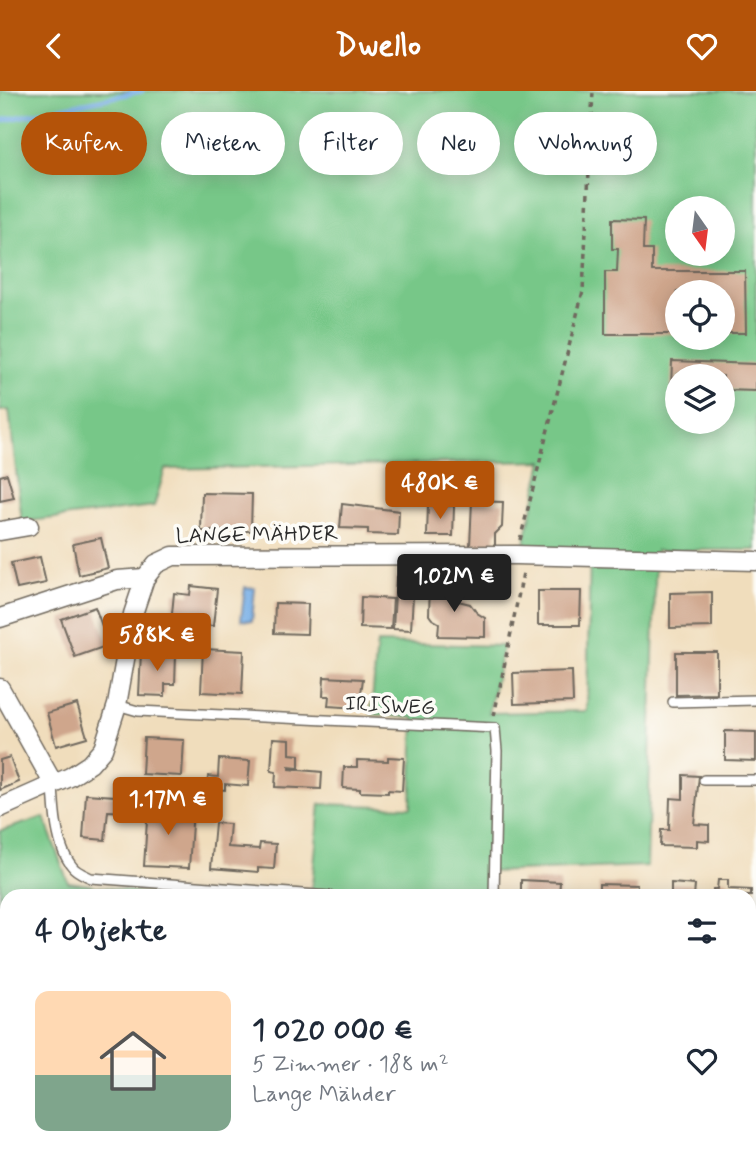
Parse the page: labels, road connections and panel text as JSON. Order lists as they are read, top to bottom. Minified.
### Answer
{"streets":{"street":["LANGE MÄHDER"],"lane":["IRISWEG"]},"north":"bottom","page":{"header":"Dwello","chip":["Kaufen","Mieten","Filter","Neu","Wohnung"],"price":["480K €","1.02M €","588K €","1.17M €"],"heading":"4 Objekte","list":[{"name":"1 020 000 €","note":"5 Zimmer · 188 m² · Lange Mähder"}]}}
